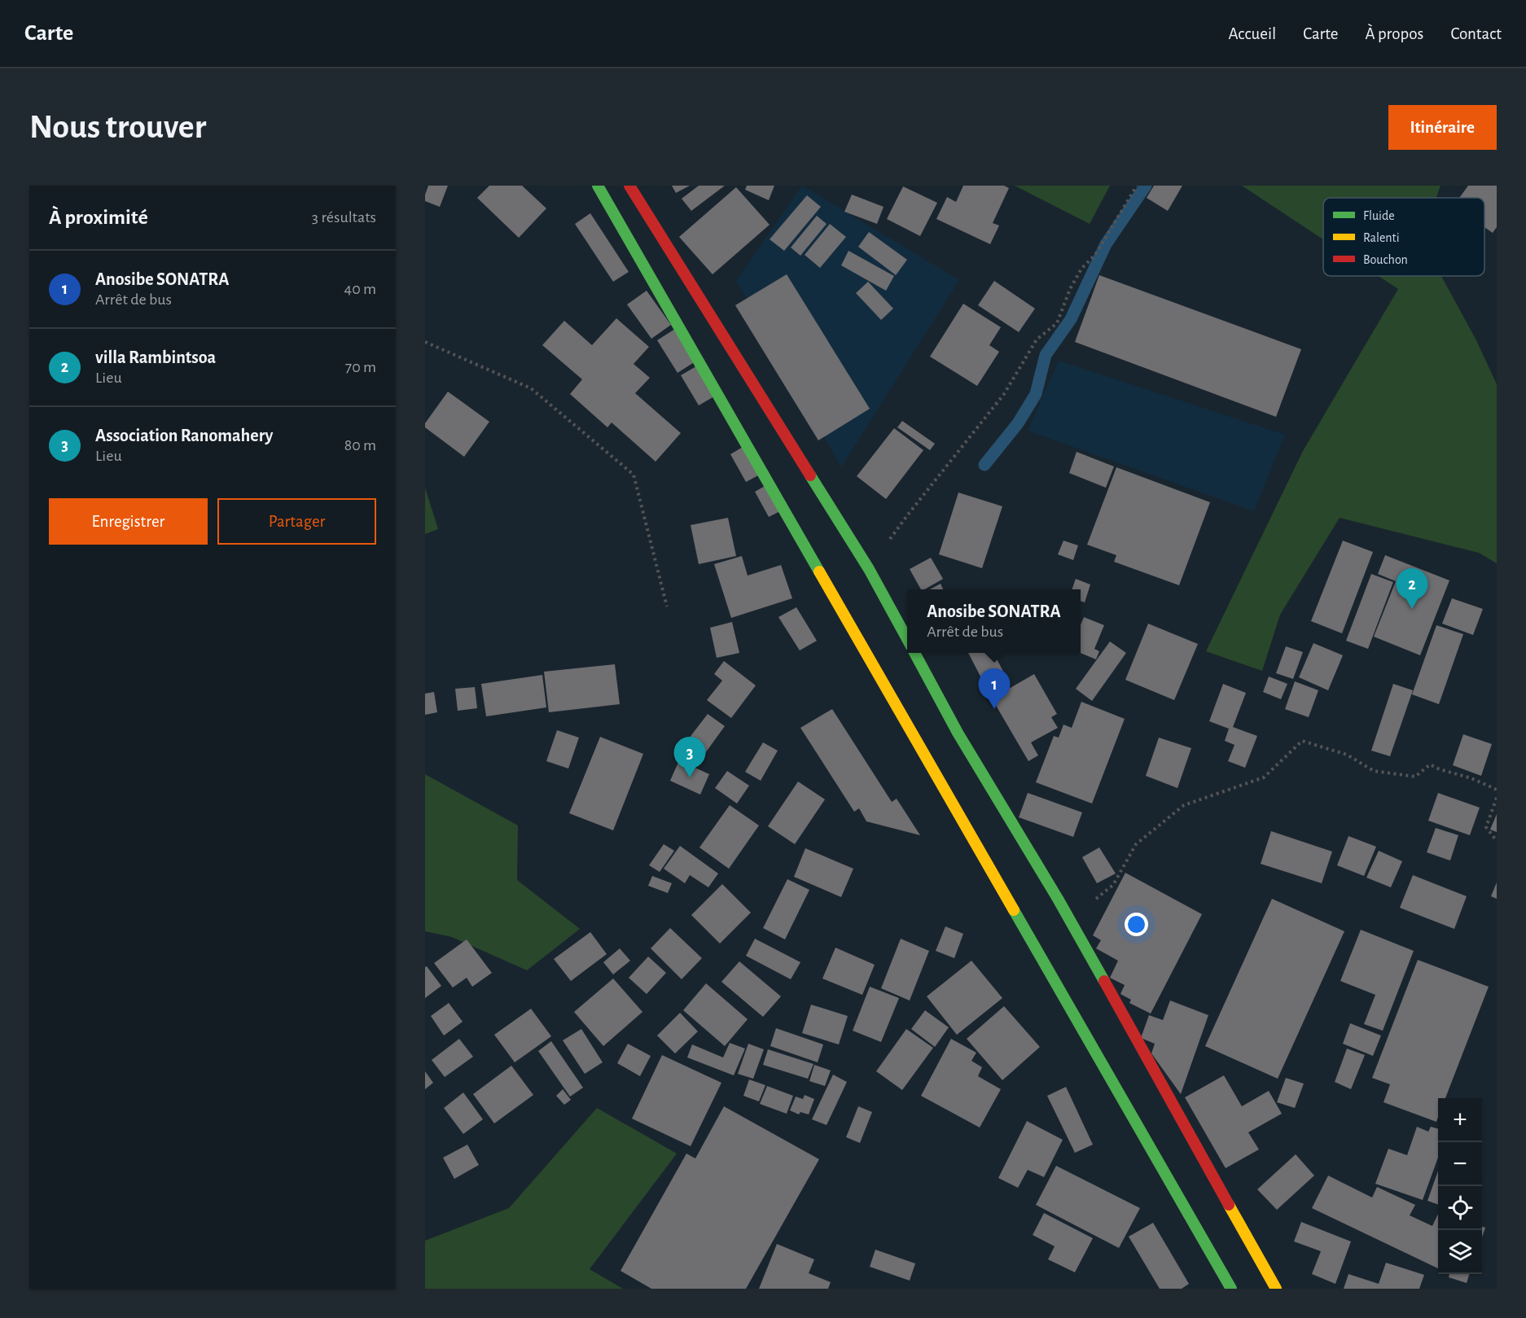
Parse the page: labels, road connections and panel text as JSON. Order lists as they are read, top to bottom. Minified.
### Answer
{"legend":["Fluide","Ralenti","Bouchon"],"page":{"header":"Carte","nav":["Accueil","Carte","À propos","Contact"],"buttons":["Itinéraire",["Enregistrer","Partager"]],"title":"Nous trouver","heading":["À proximité","3 résultats"],"list":[{"mark":"1","name":"Anosibe SONATRA","note":"Arrêt de bus","value":"40 m"},{"mark":"2","name":"villa Rambintsoa","note":"Lieu","value":"70 m"},{"mark":"3","name":"Association Ranomahery","note":"Lieu","value":"80 m"}],"pins":["2","1","3"],"popup":["Anosibe SONATRA","Arrêt de bus"],"map_buttons":["+","−"]}}
